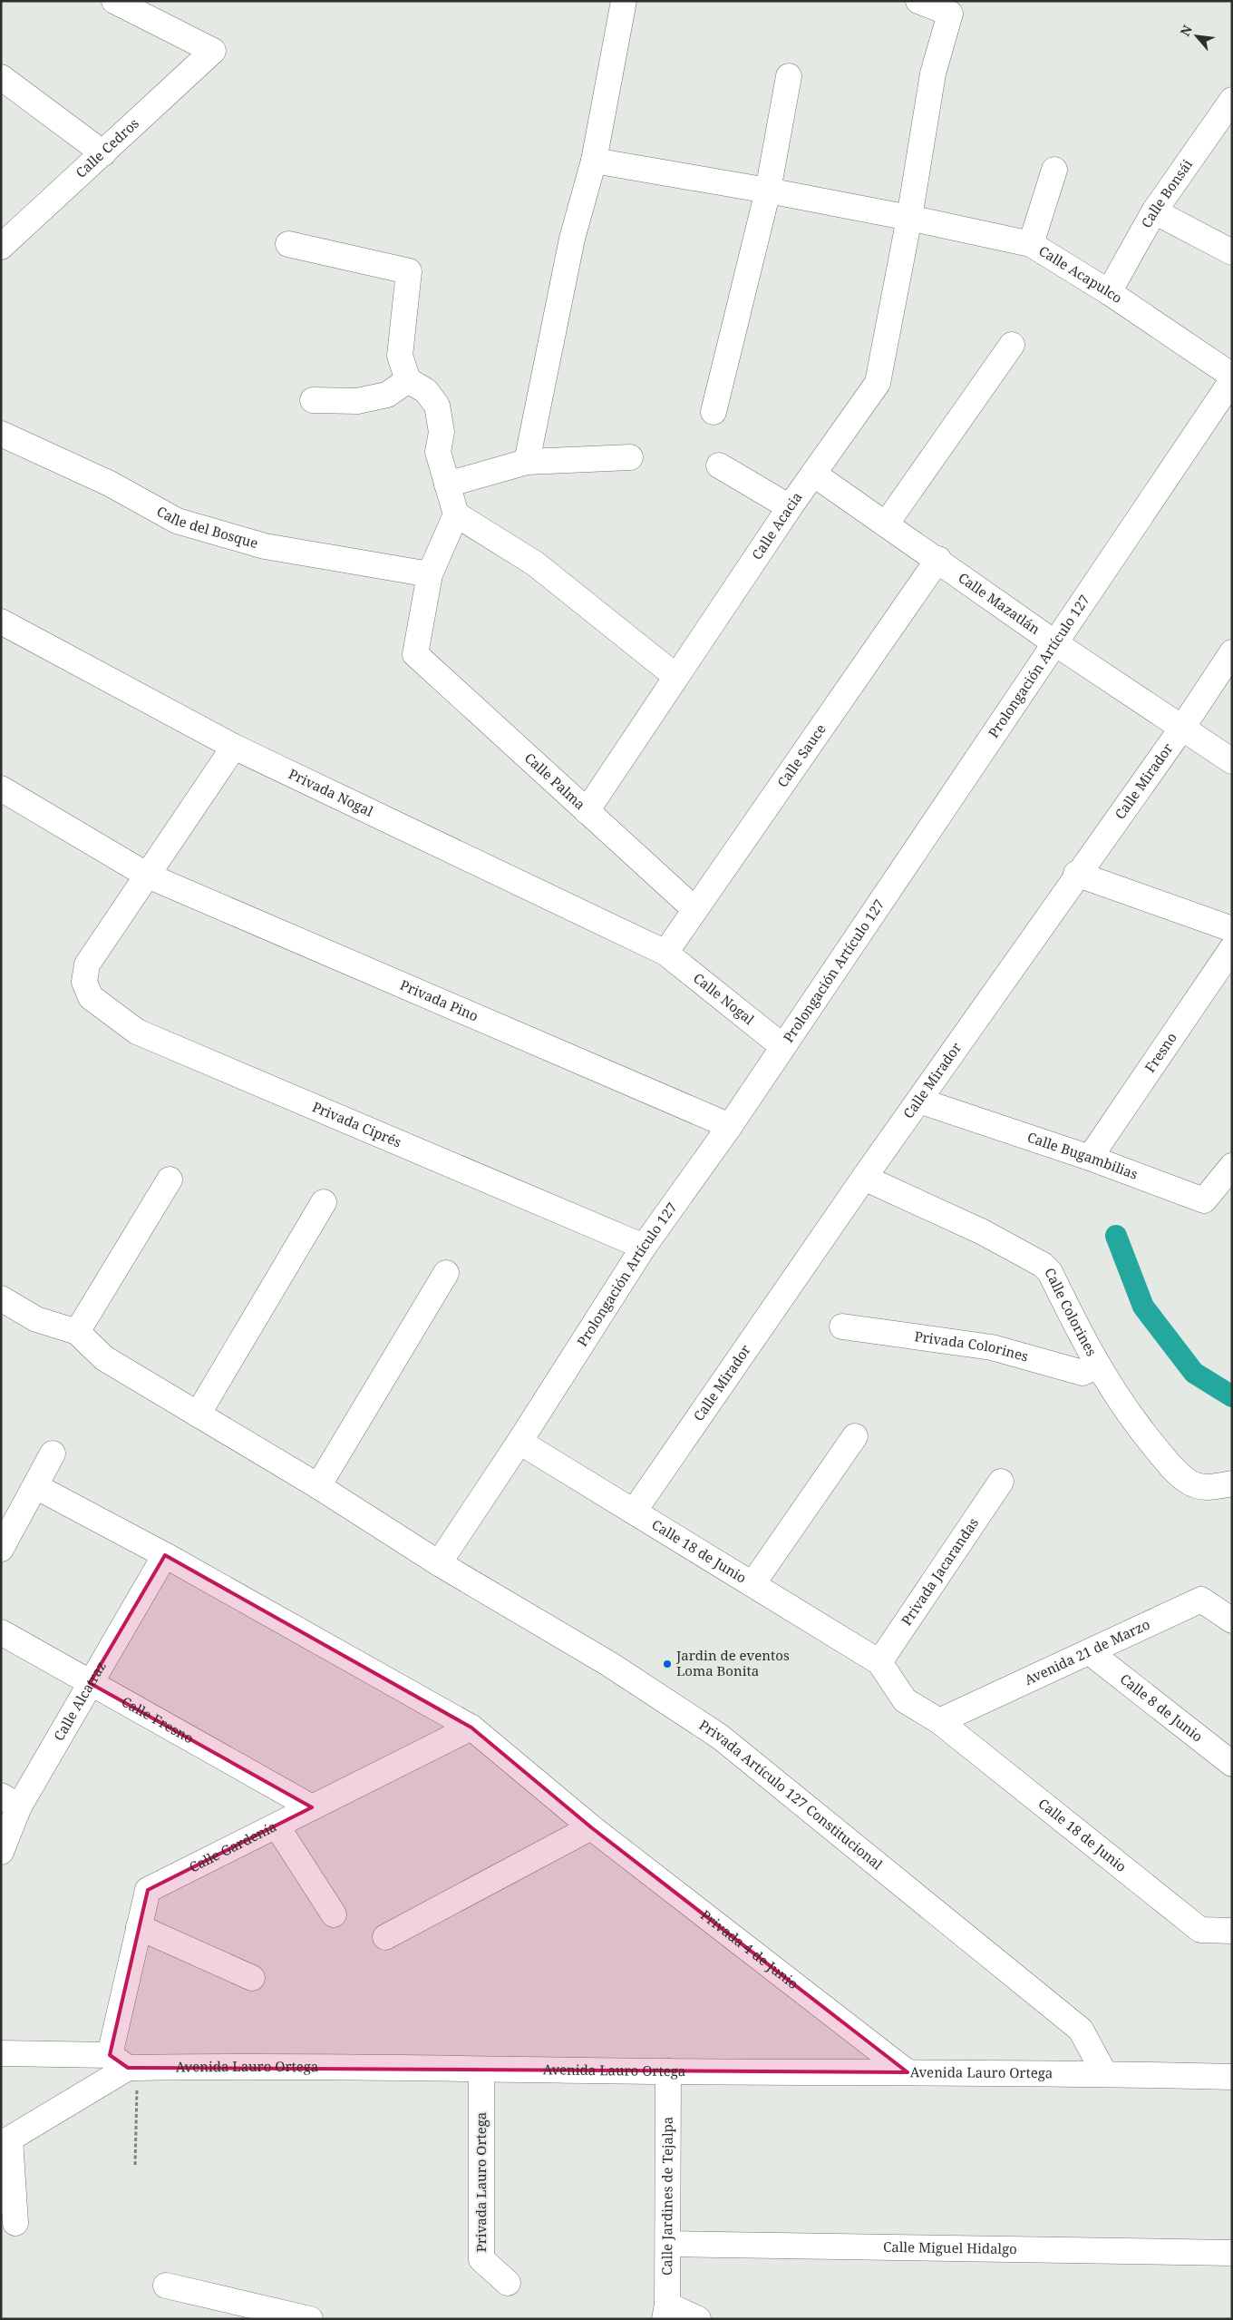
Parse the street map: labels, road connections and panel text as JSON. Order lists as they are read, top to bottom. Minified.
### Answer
{"streets":{"street":["Calle Cedros","Calle Bonsái","Calle Acapulco","Calle del Bosque","Calle Acacia","Calle Mazatlán","Prolongación Artículo 127","Calle Sauce","Calle Mirador","Calle Palma","Privada Nogal","Calle Nogal","Privada Pino","Fresno","Privada Ciprés","Calle Bugambilias","Calle Colorines","Privada Colorines","Calle 18 de Junio","Privada Jacarandas","Avenida 21 de Marzo","Calle Alcatraz","Calle 8 de Junio","Calle Fresno","Privada Artículo 127 Constitucional","Calle Gardenía","Privada 4 de Junio","Avenida Lauro Ortega","Privada Lauro Ortega","Calle Jardines de Tejalpa","Calle Miguel Hidalgo"]},"crossings":[["Calle Bonsái","Calle Acapulco"],["Calle Acapulco","Calle Acacia"],["Calle del Bosque","Calle Palma"],["Calle Acacia","Calle Mazatlán"],["Calle Acacia","Calle Palma"],["Calle Mazatlán","Prolongación Artículo 127"],["Calle Mazatlán","Calle Sauce"],["Calle Mazatlán","Calle Mirador"],["Prolongación Artículo 127","Calle Nogal"],["Prolongación Artículo 127","Privada Pino"],["Prolongación Artículo 127","Privada Ciprés"],["Prolongación Artículo 127","Calle 18 de Junio"],["Prolongación Artículo 127","Privada Artículo 127 Constitucional"],["Calle Sauce","Calle Palma"],["Calle Sauce","Privada Nogal"],["Calle Sauce","Calle Nogal"],["Calle Mirador","Calle Bugambilias"],["Calle Mirador","Calle Colorines"],["Calle Mirador","Calle 18 de Junio"],["Privada Nogal","Calle Nogal"],["Privada Pino","Privada Ciprés"],["Fresno","Calle Bugambilias"],["Calle Colorines","Privada Colorines"],["Calle 18 de Junio","Privada Jacarandas"],["Calle 18 de Junio","Avenida 21 de Marzo"],["Avenida 21 de Marzo","Calle 8 de Junio"],["Calle Alcatraz","Calle Fresno"],["Calle Alcatraz","Privada 4 de Junio"],["Calle Fresno","Calle Gardenía"],["Privada Artículo 127 Constitucional","Avenida Lauro Ortega"],["Calle Gardenía","Privada 4 de Junio"],["Calle Gardenía","Avenida Lauro Ortega"],["Privada 4 de Junio","Avenida Lauro Ortega"],["Avenida Lauro Ortega","Privada Lauro Ortega"],["Avenida Lauro Ortega","Calle Jardines de Tejalpa"],["Calle Jardines de Tejalpa","Calle Miguel Hidalgo"]],"places":["Jardin de eventos Loma Bonita"],"north":"top left"}
